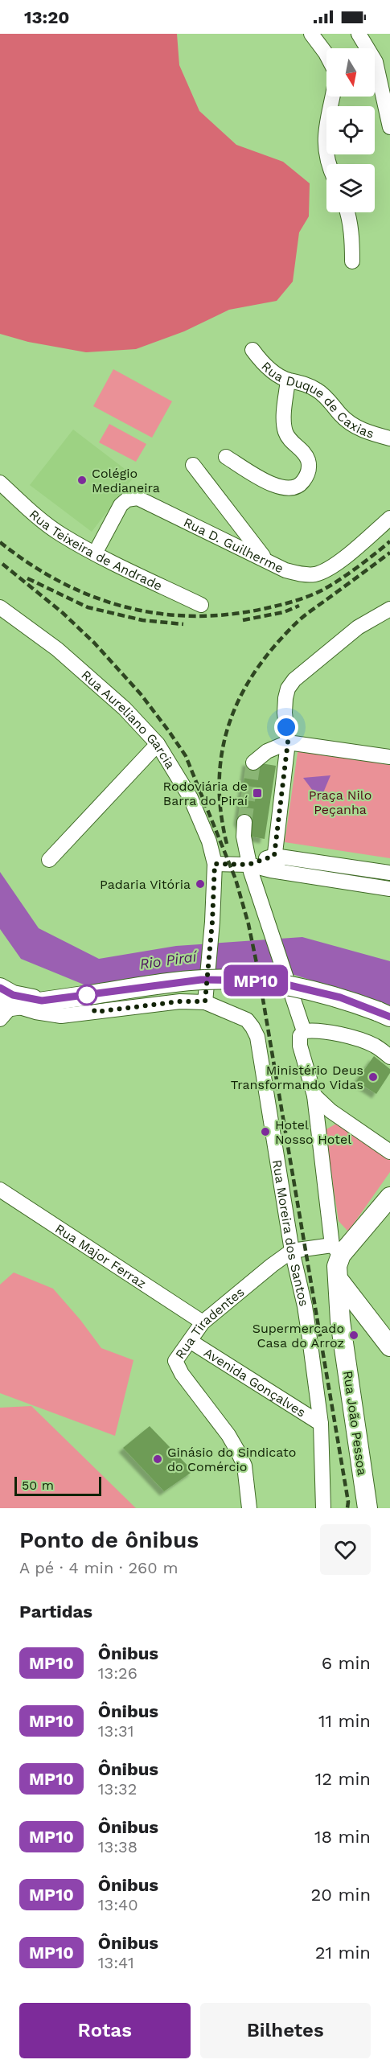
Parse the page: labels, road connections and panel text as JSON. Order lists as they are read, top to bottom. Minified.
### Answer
{"streets":{"main road":["Rua João Pessoa"],"street":["Rua Duque de Caxias","Rua D. Guilherme","Rua Teixeira de Andrade","Rua Aureliano Garcia","Rua Moreira dos Santos","Rua Major Ferraz","Rua Tiradentes","Avenida Gonçalves"]},"crossings":[["Rua D. Guilherme","Rua Teixeira de Andrade"],["Rua Aureliano Garcia","Rua Moreira dos Santos"],["Rua Moreira dos Santos","Rua Tiradentes"],["Rua Moreira dos Santos","Avenida Gonçalves"],["Rua Major Ferraz","Rua Tiradentes"],["Rua Tiradentes","Avenida Gonçalves"]],"water":["Rio Piraí"],"parks":["Praça Nilo Peçanha"],"places":{"other":["Colégio Medianeira","Padaria Vitória","Ministério Deus Transformando Vidas","Hotel Nosso Hotel","Supermercado Casa do Arroz","Ginásio do Sindicato do Comércio"],"transit":["Rodoviária de Barra do Piraí"]},"lines":["bus line MP10"],"scale_bar":"50 m","north":"bottom","page":{"status":"13:20","on_map":"MP10","scale":"50 m","heading":[["Ponto de ônibus","A pé · 4 min · 260 m"],"Partidas"],"list":[{"mark":"MP10","name":"Ônibus","note":"13:26","value":"6 min"},{"mark":"MP10","name":"Ônibus","note":"13:31","value":"11 min"},{"mark":"MP10","name":"Ônibus","note":"13:32","value":"12 min"},{"mark":"MP10","name":"Ônibus","note":"13:38","value":"18 min"},{"mark":"MP10","name":"Ônibus","note":"13:40","value":"20 min"},{"mark":"MP10","name":"Ônibus","note":"13:41","value":"21 min"}],"buttons":["Rotas","Bilhetes"]}}
